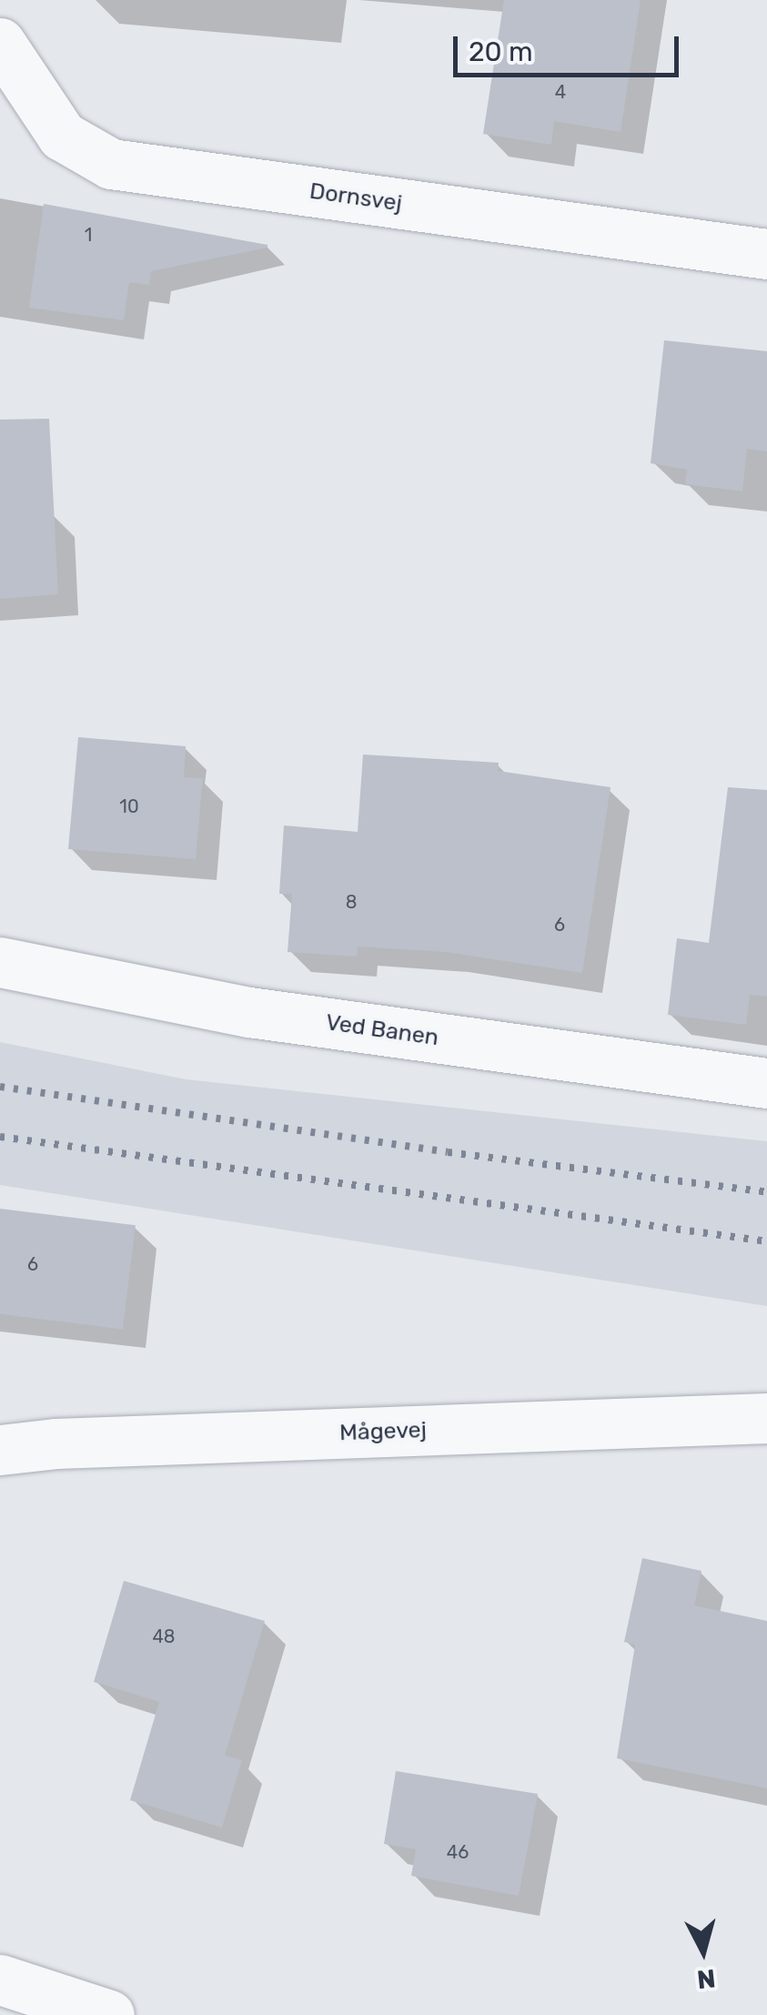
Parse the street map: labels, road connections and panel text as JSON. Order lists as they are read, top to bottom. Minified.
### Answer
{"streets":{"street":["Dornsvej","Ved Banen","Mågevej"]},"house_numbers":["4","1","10","8","6","6","48","46"],"scale_bar":"20 m","north":"bottom"}
